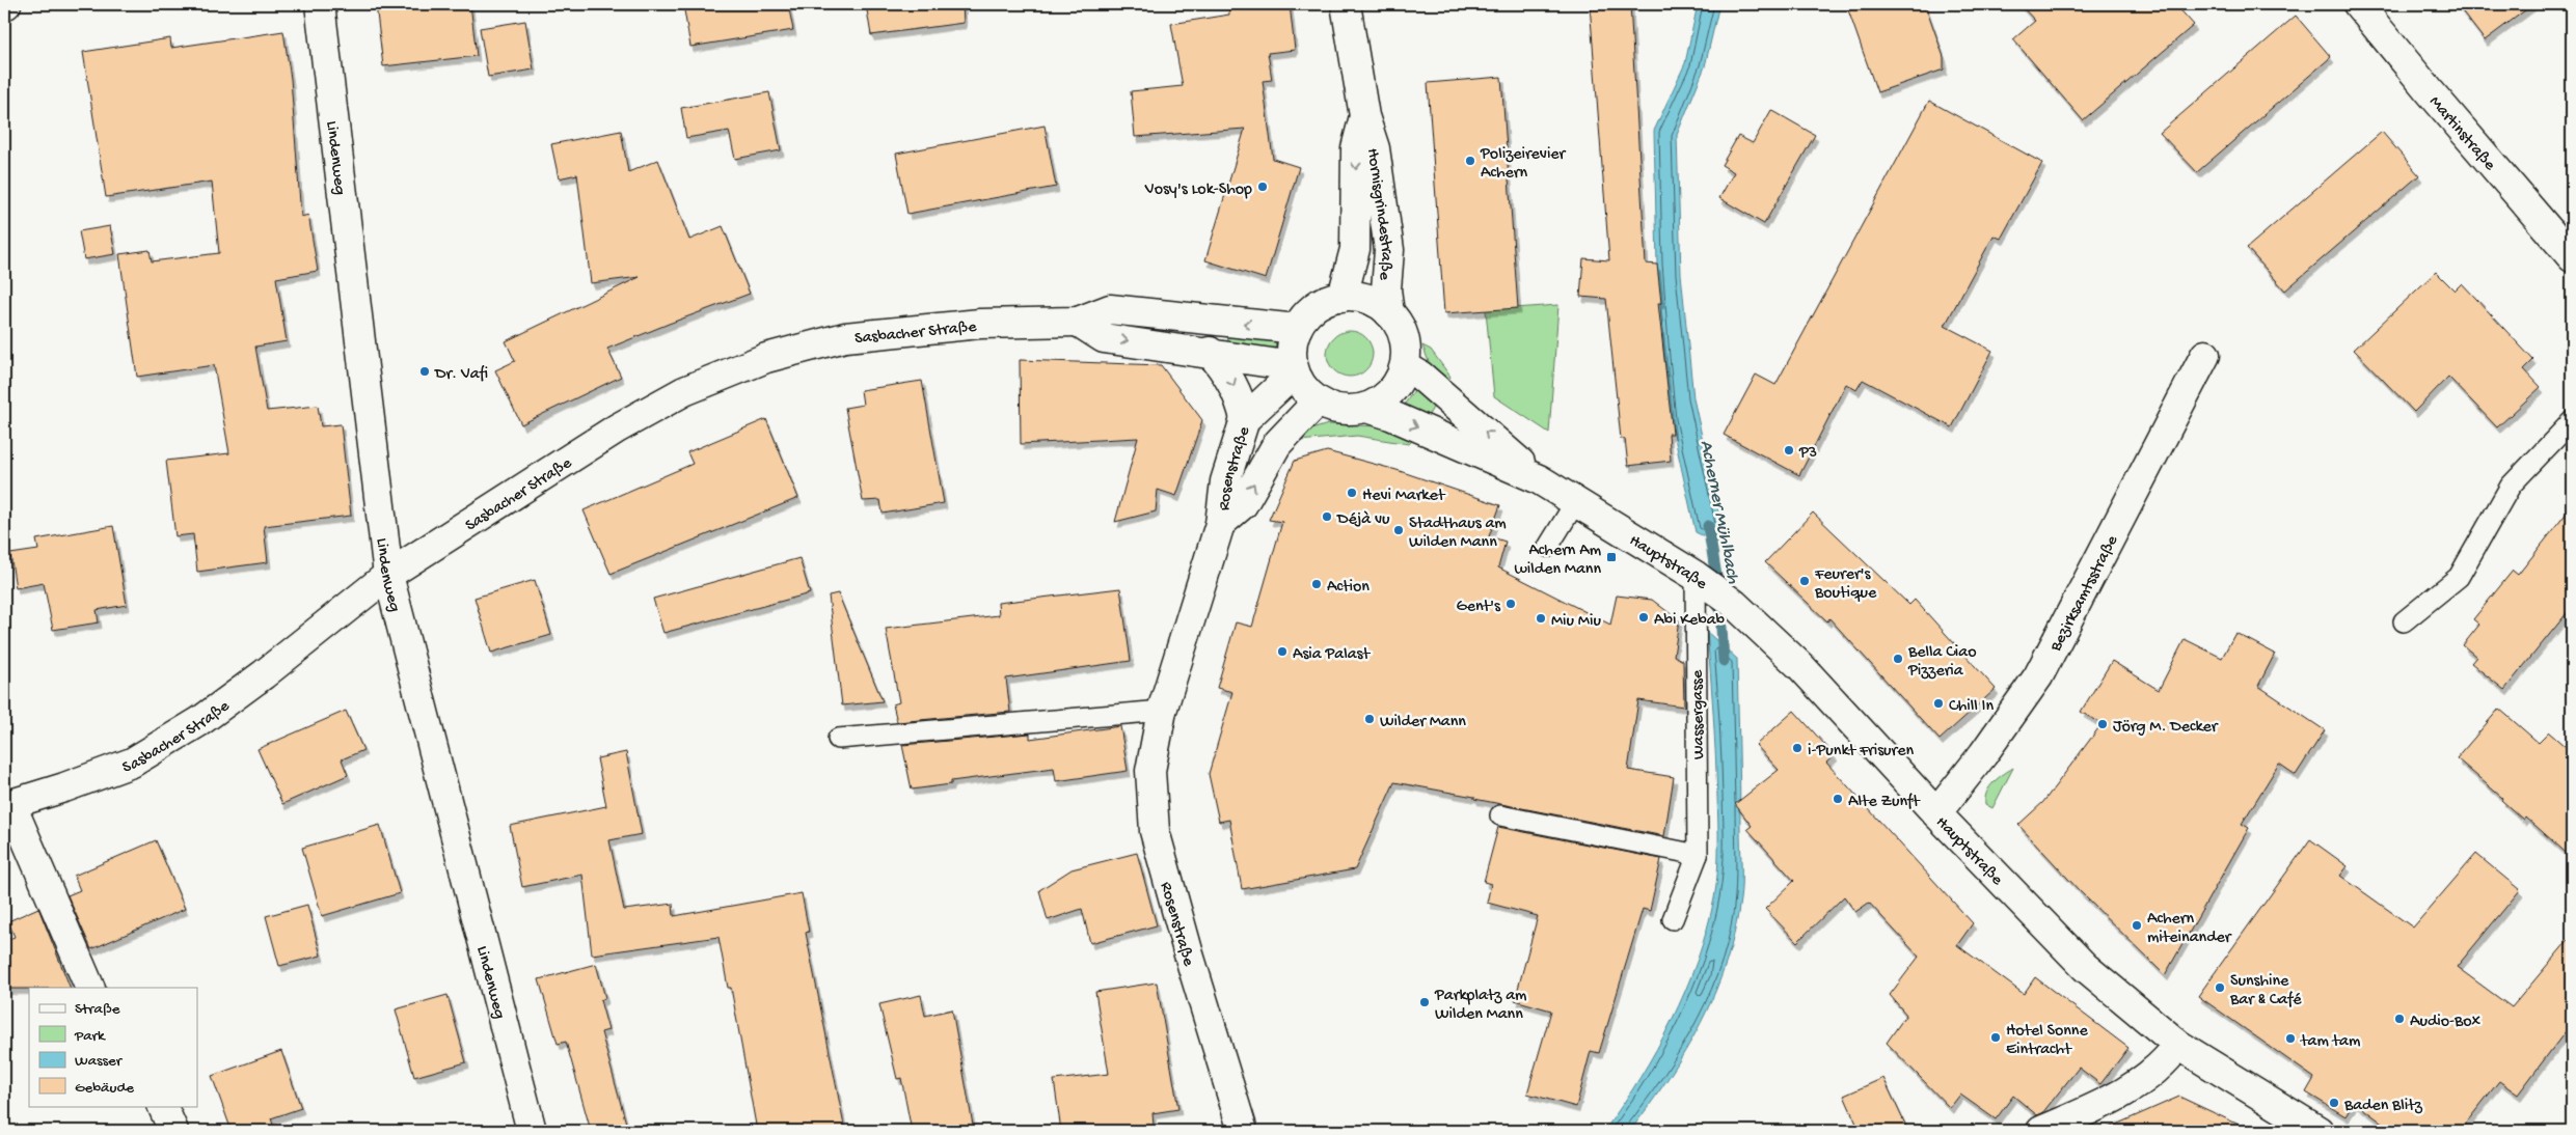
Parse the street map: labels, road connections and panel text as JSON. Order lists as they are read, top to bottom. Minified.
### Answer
{"streets":{"street":["Martinstraße","Lindenweg","Hornisgrindestraße","Sasbacher Straße","Rosenstraße","Hauptstraße","Bezirksamtsstraße"],"lane":["Wassergasse"]},"crossings":[["Lindenweg","Sasbacher Straße"],["Hornisgrindestraße","Sasbacher Straße"],["Hornisgrindestraße","Rosenstraße"],["Hornisgrindestraße","Hauptstraße"],["Sasbacher Straße","Rosenstraße"],["Sasbacher Straße","Hauptstraße"],["Rosenstraße","Hauptstraße"],["Hauptstraße","Bezirksamtsstraße"],["Hauptstraße","Wassergasse"]],"water":["Acherner Mühlbach"],"places":{"other":["Polizeirevier Achern","Vosy's Lok-Shop","Dr. Vafi","P3","Hevi Market","Déjà vu","Stadthaus am Wilden Mann","Feurer's Boutique","Action","Gent's","Abi Kebab","Miu Miu","Asia Palast","Bella Ciao Pizzeria","Chill In","Wilder Mann","Jörg M. Decker","i-Punkt Frisuren","Alte Zunft","Achern miteinander","Sunshine Bar & Café","Parkplatz am Wilden Mann","Audio-Box","Hotel Sonne Eintracht","tam tam","Baden Blitz"],"transit":["Achern Am wilden Mann"]},"legend":["Straße","Park","Wasser","Gebäude"]}
